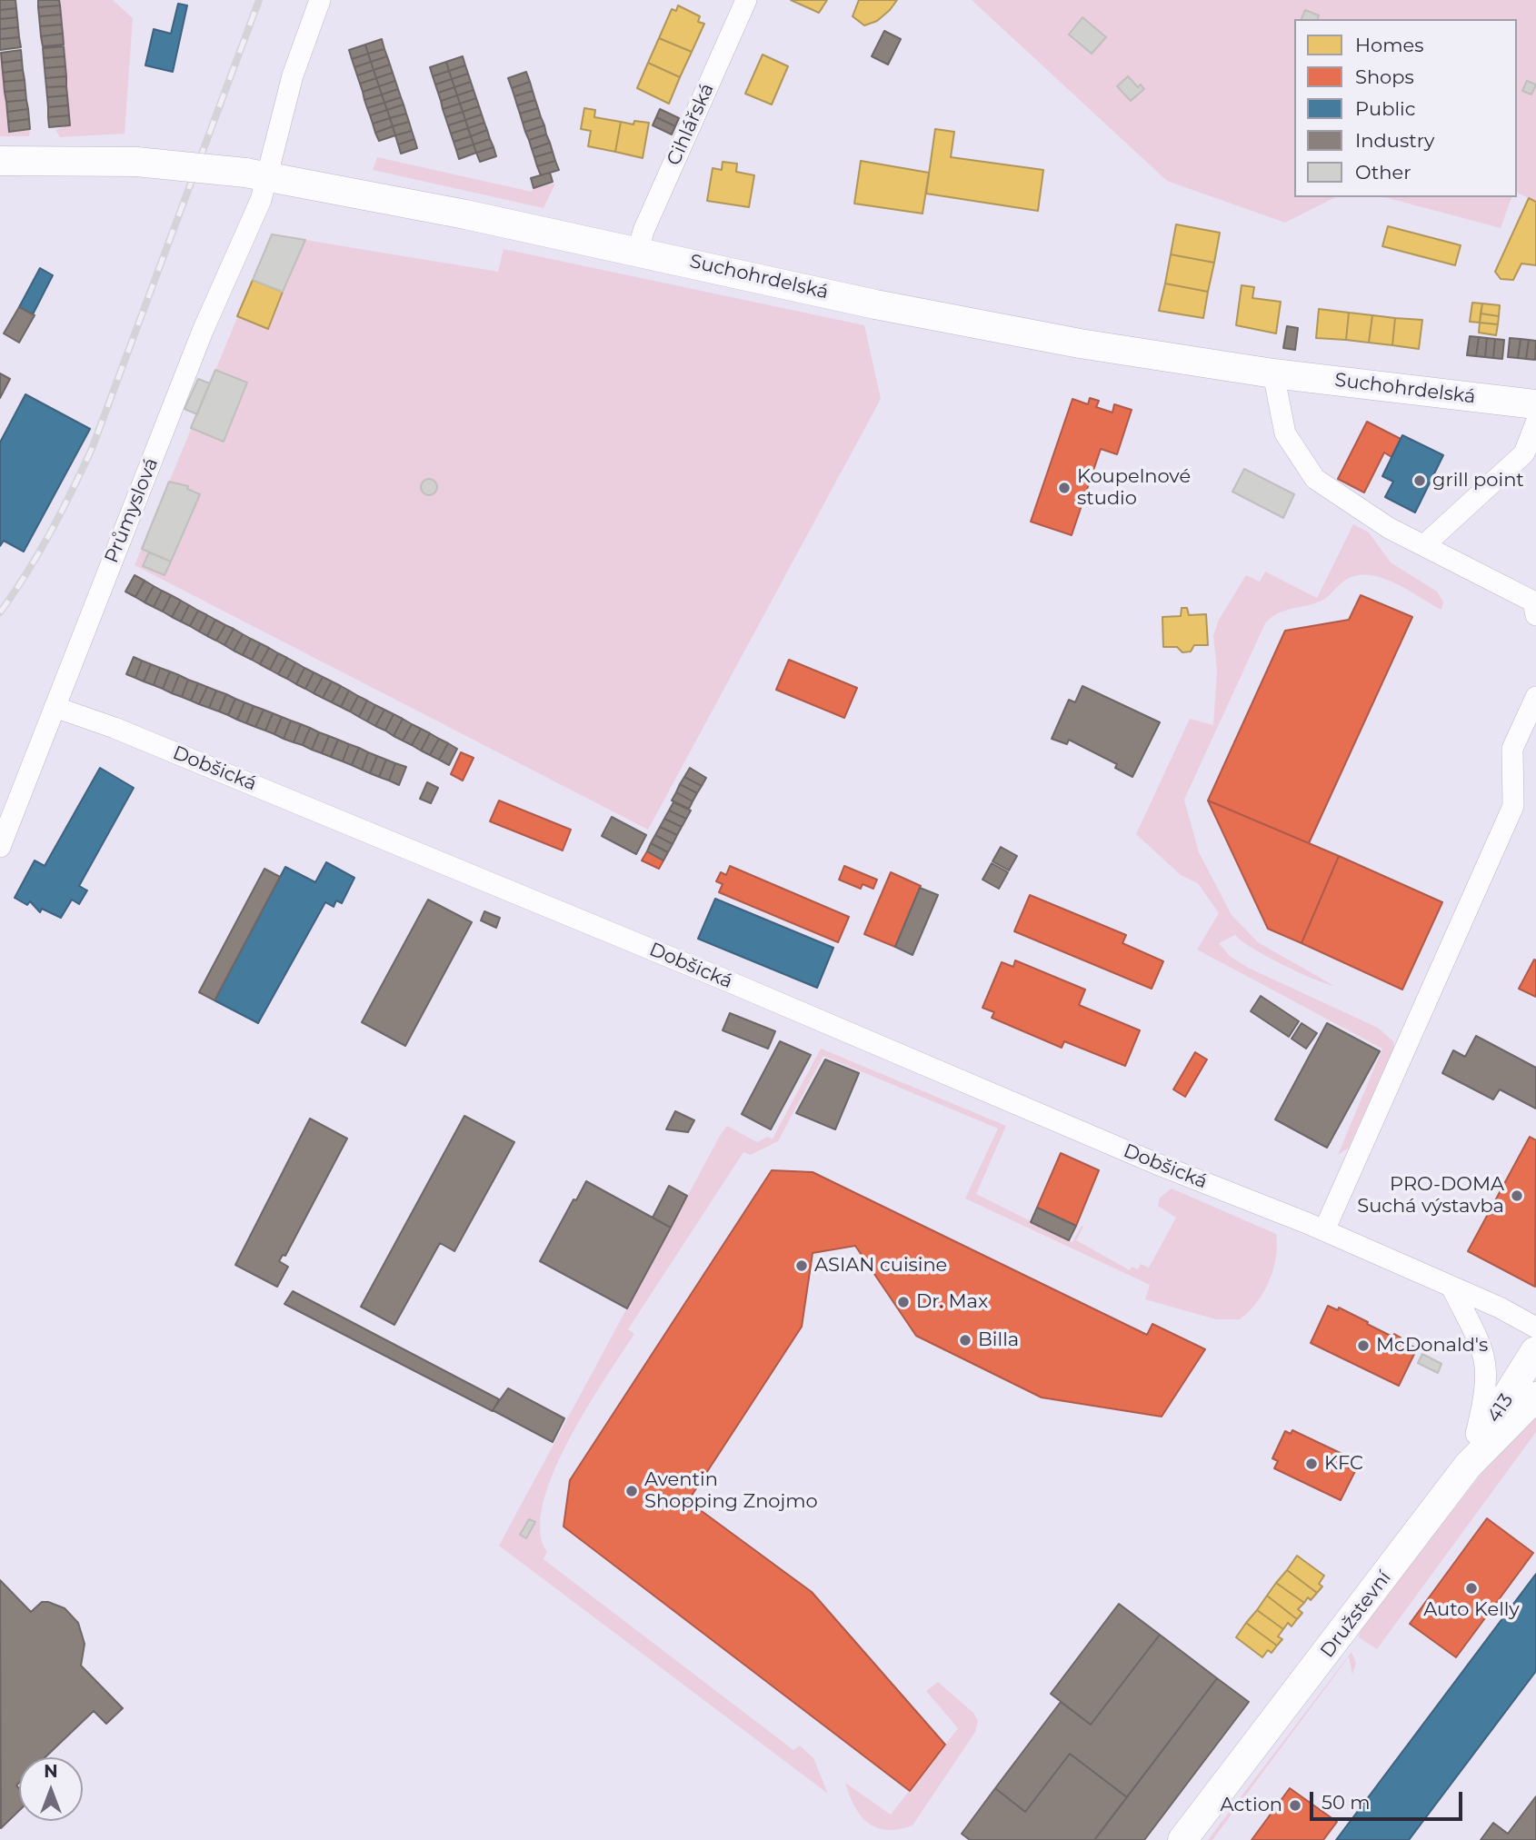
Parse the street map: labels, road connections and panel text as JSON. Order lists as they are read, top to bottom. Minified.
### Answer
{"streets":{"main road":["Suchohrdelská","413","Družstevní"],"street":["Cihlářská","Průmyslová","Dobšická"]},"crossings":[["Cihlářská","Suchohrdelská"],["Suchohrdelská","Průmyslová"],["Průmyslová","Dobšická"],["Dobšická","413"],["413","Družstevní"]],"places":["grill point","Koupelnové studio","PRO-DOMA Suchá výstavba","ASIAN cuisine","Dr. Max","Billa","McDonald's","KFC","Aventin Shopping Znojmo","Auto Kelly","Action"],"legend":["Homes","Shops","Public","Industry","Other"],"scale_bar":"50 m","north":"top"}
